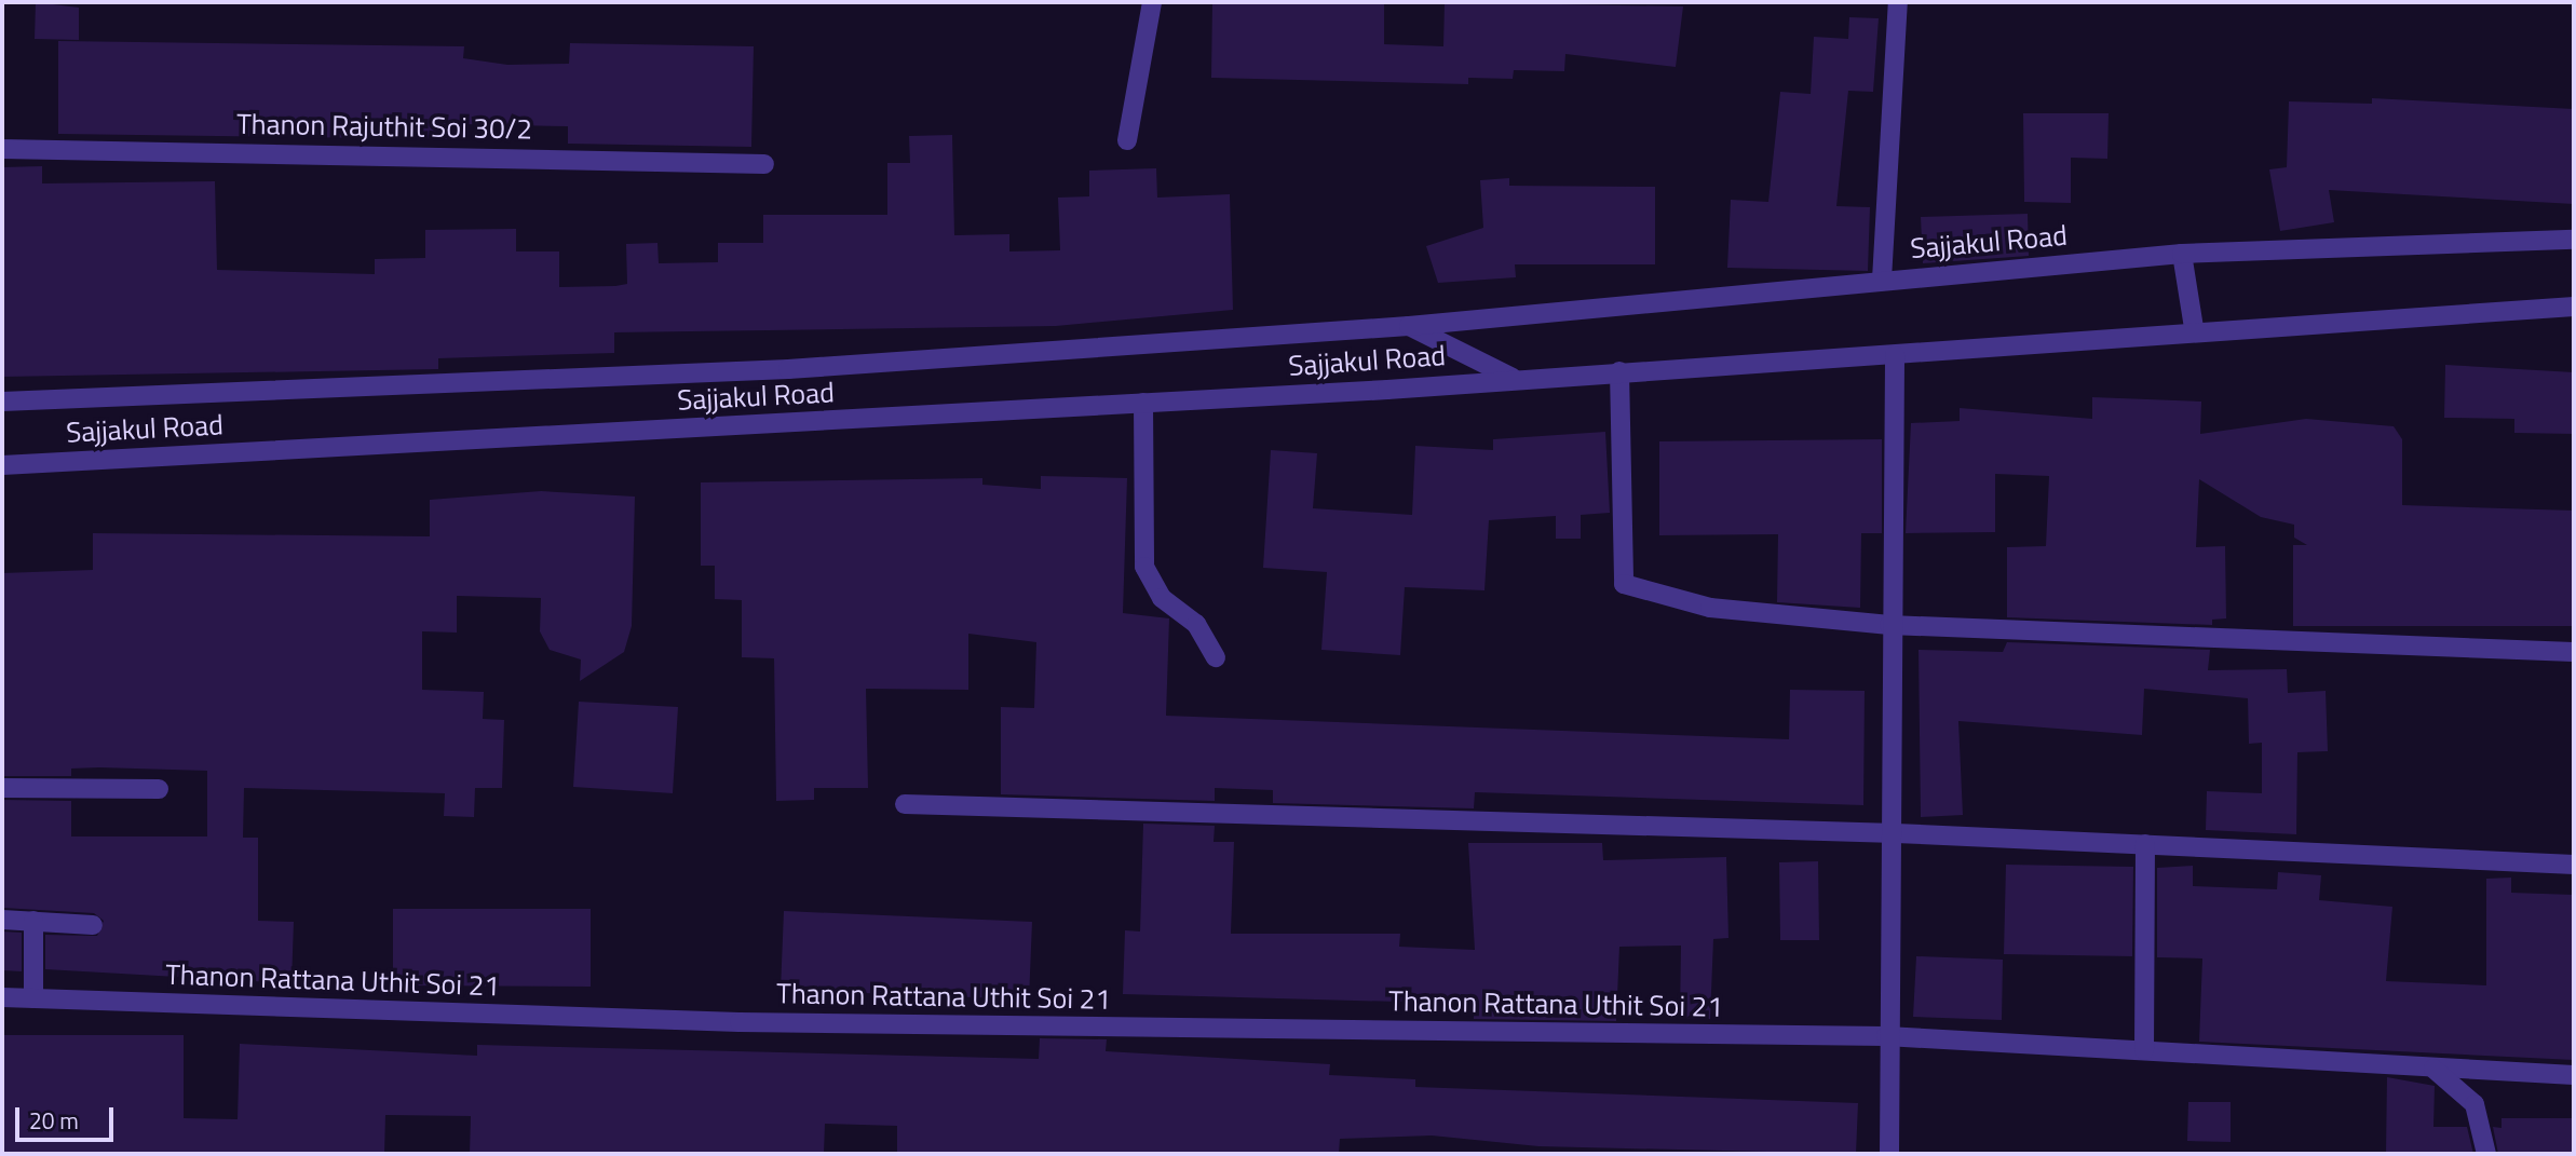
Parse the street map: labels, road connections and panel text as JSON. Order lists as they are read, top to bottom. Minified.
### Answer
{"streets":{"street":["Thanon Rajuthit Soi 30/2","Sajjakul Road","Thanon Rattana Uthit Soi 21"]},"scale_bar":"20 m"}
